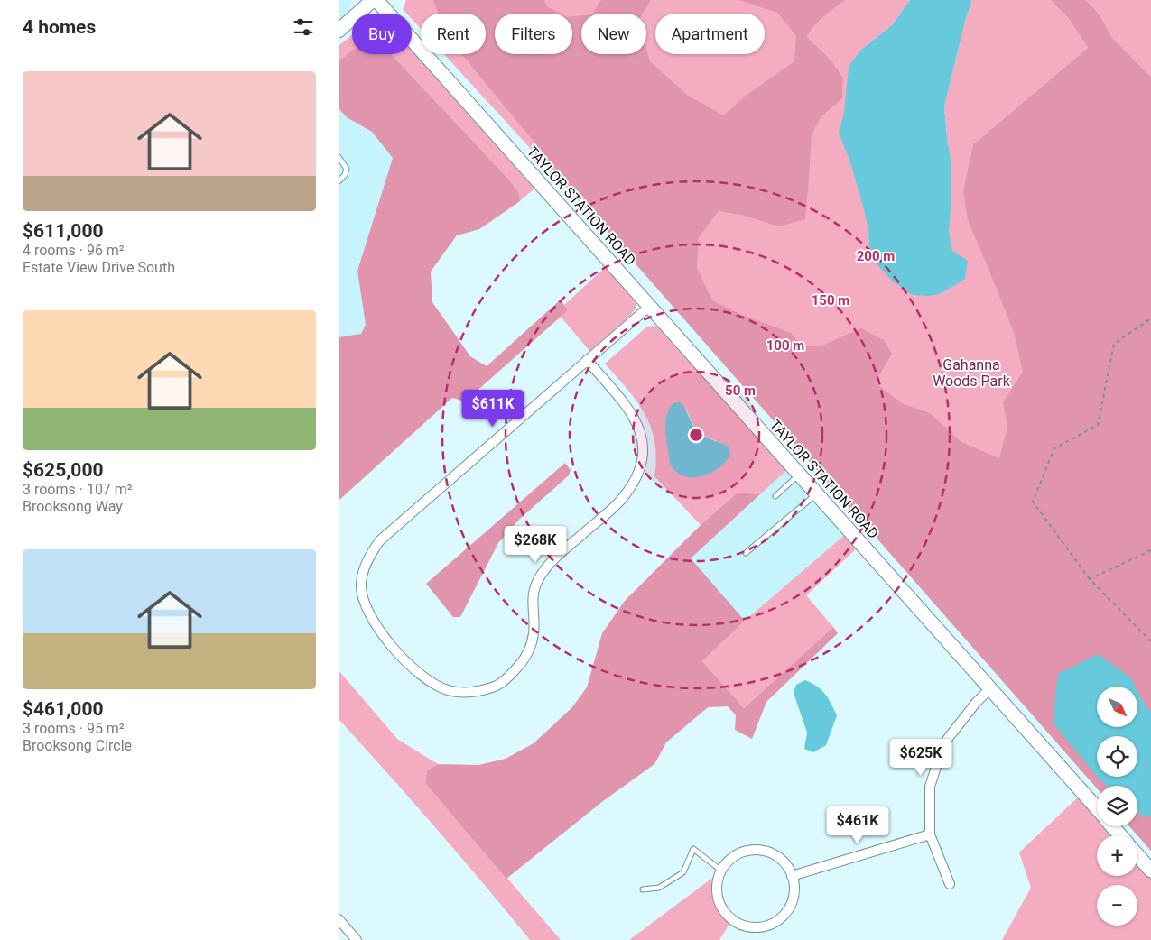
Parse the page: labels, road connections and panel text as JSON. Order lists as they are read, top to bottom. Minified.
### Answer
{"streets":{"main road":["TAYLOR STATION ROAD"]},"parks":["Gahanna Woods Park"],"north":"bottom right","page":{"heading":"4 homes","chip":["Buy","Rent","Filters","New","Apartment"],"list":[{"name":"$611,000","note":"4 rooms · 96 m² · Estate View Drive South"},{"name":"$625,000","note":"3 rooms · 107 m² · Brooksong Way"},{"name":"$461,000","note":"3 rooms · 95 m² · Brooksong Circle"}],"price":["$611K","$268K","$625K","$461K"],"map_buttons":["+","−"]},"rings":["200 m","150 m","100 m","50 m"]}
